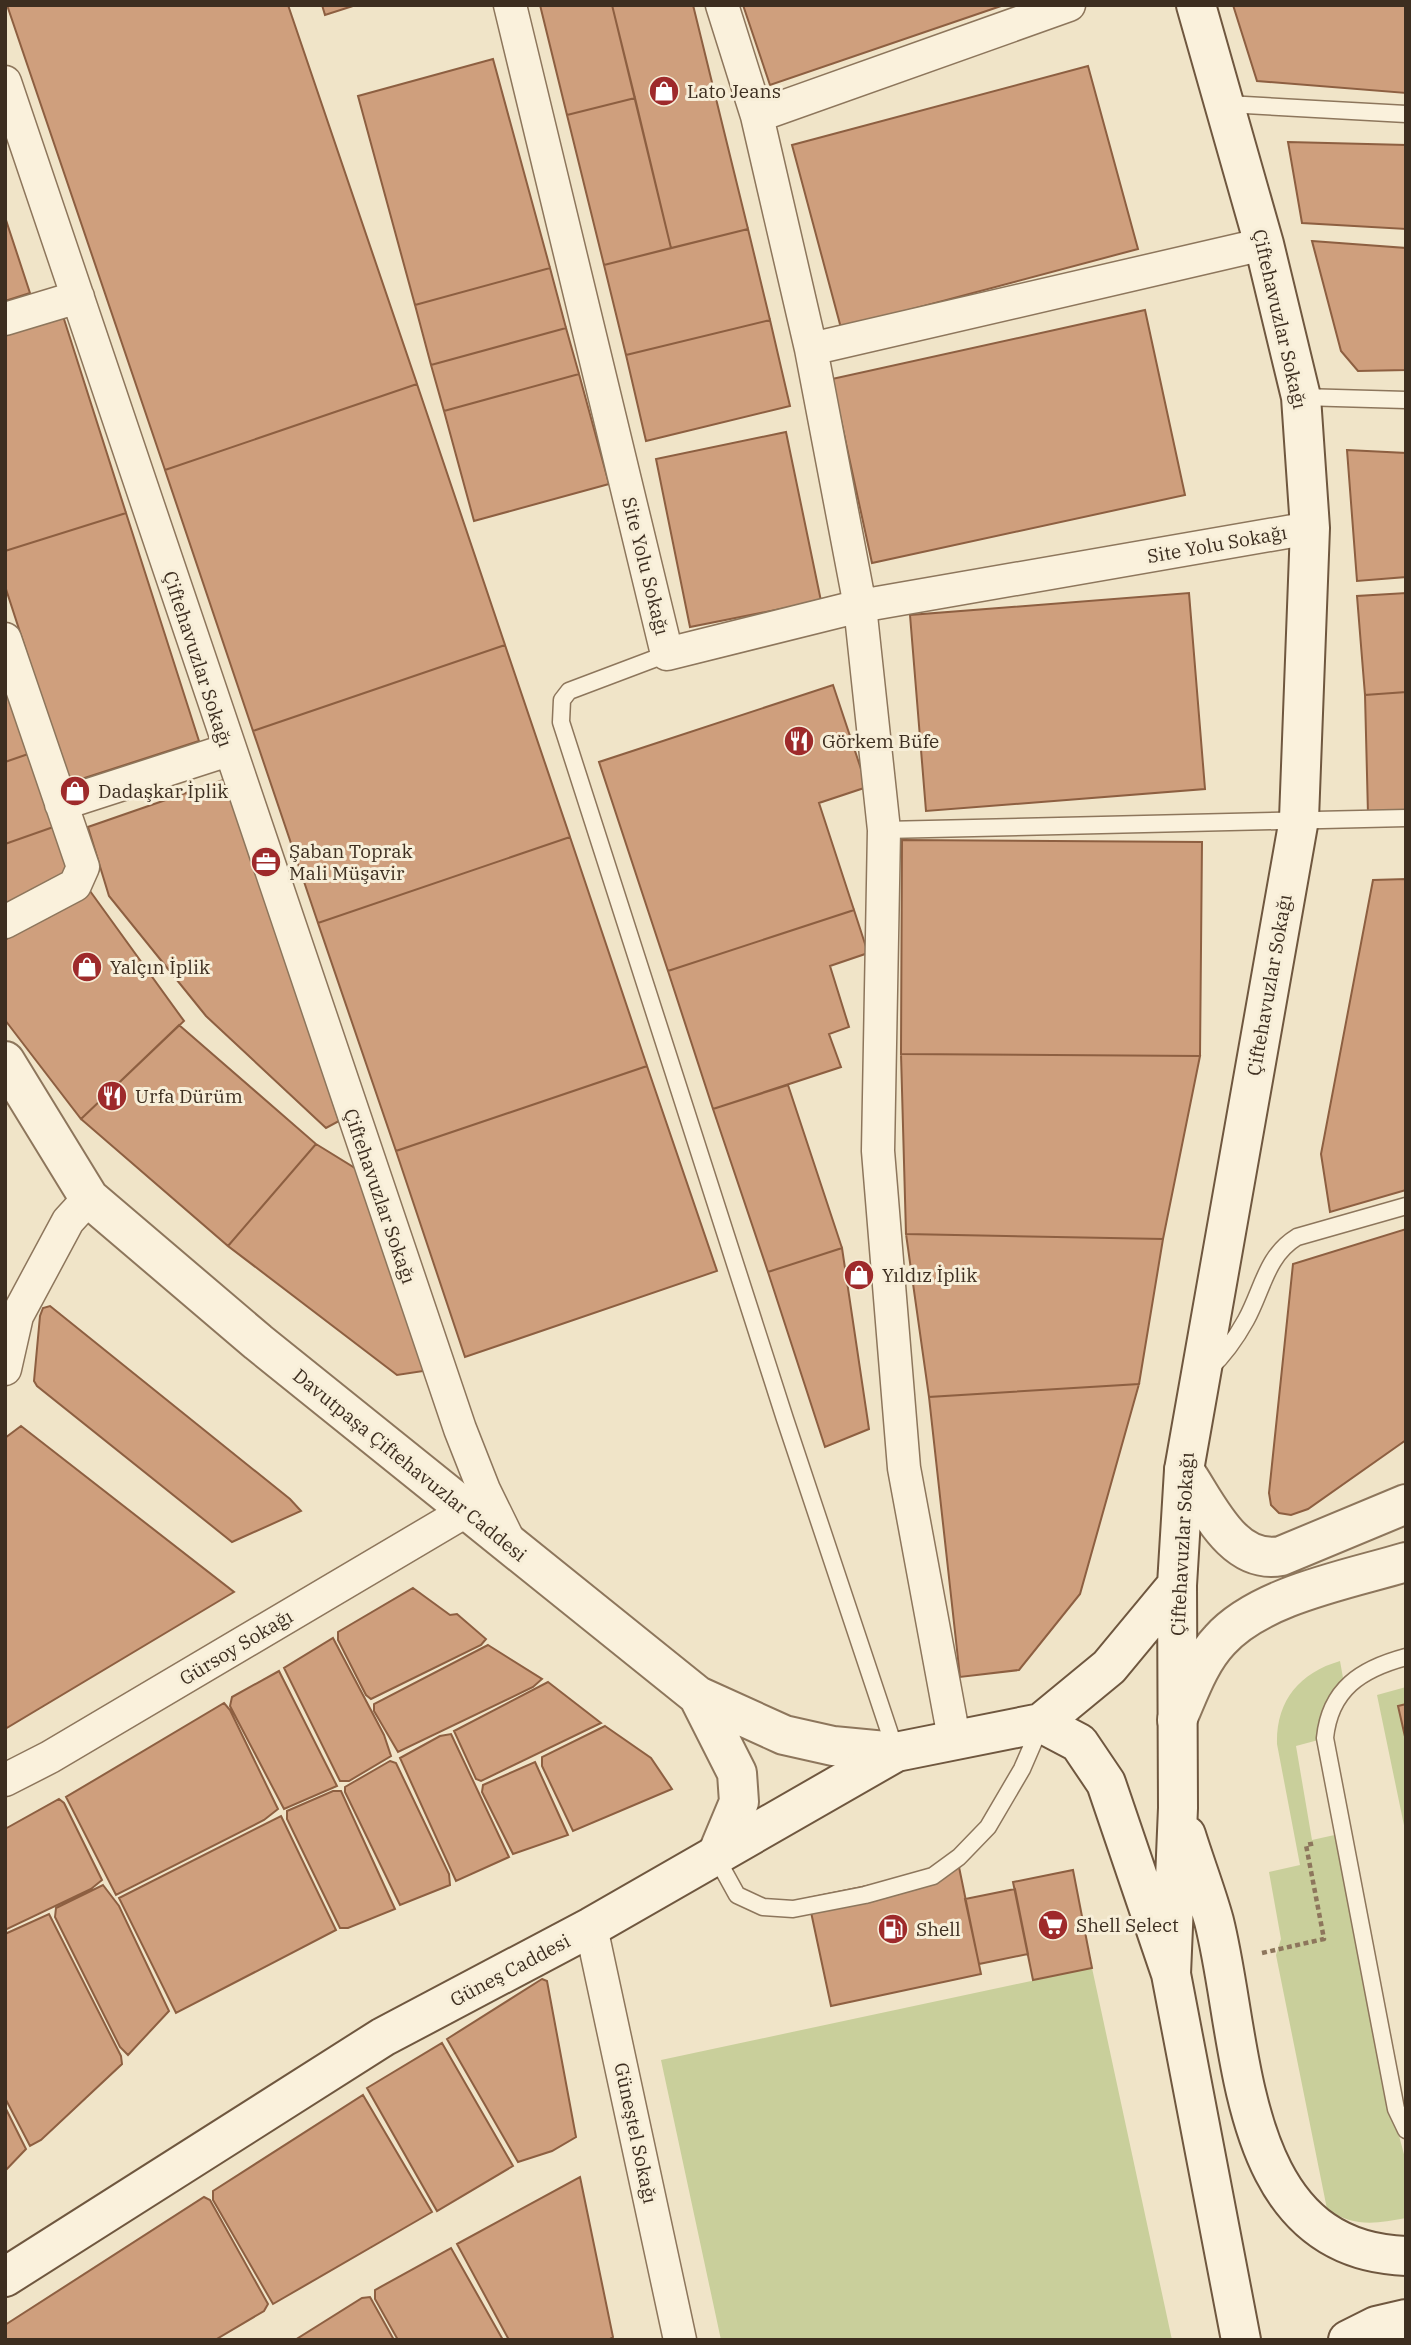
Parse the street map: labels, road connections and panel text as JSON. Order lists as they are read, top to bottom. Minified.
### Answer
{"streets":{"main road":["Çiftehavuzlar Sokağı","Davutpaşa Çiftehavuzlar Caddesi","Güneş Caddesi"],"street":["Site Yolu Sokağı","Gürsoy Sokağı","Güneştel Sokağı"]},"crossings":[["Çiftehavuzlar Sokağı","Site Yolu Sokağı"],["Çiftehavuzlar Sokağı","Davutpaşa Çiftehavuzlar Caddesi"],["Davutpaşa Çiftehavuzlar Caddesi","Gürsoy Sokağı"],["Davutpaşa Çiftehavuzlar Caddesi","Güneş Caddesi"],["Güneş Caddesi","Güneştel Sokağı"]],"places":{"shop":["Lato Jeans","Dadaşkar İplik","Yalçın İplik","Yıldız İplik"],"restaurant":["Görkem Büfe","Urfa Dürüm"],"office":["Şaban Toprak Mali Müşavir"],"supermarket":["Shell Select"],"fuel station":["Shell"]}}
